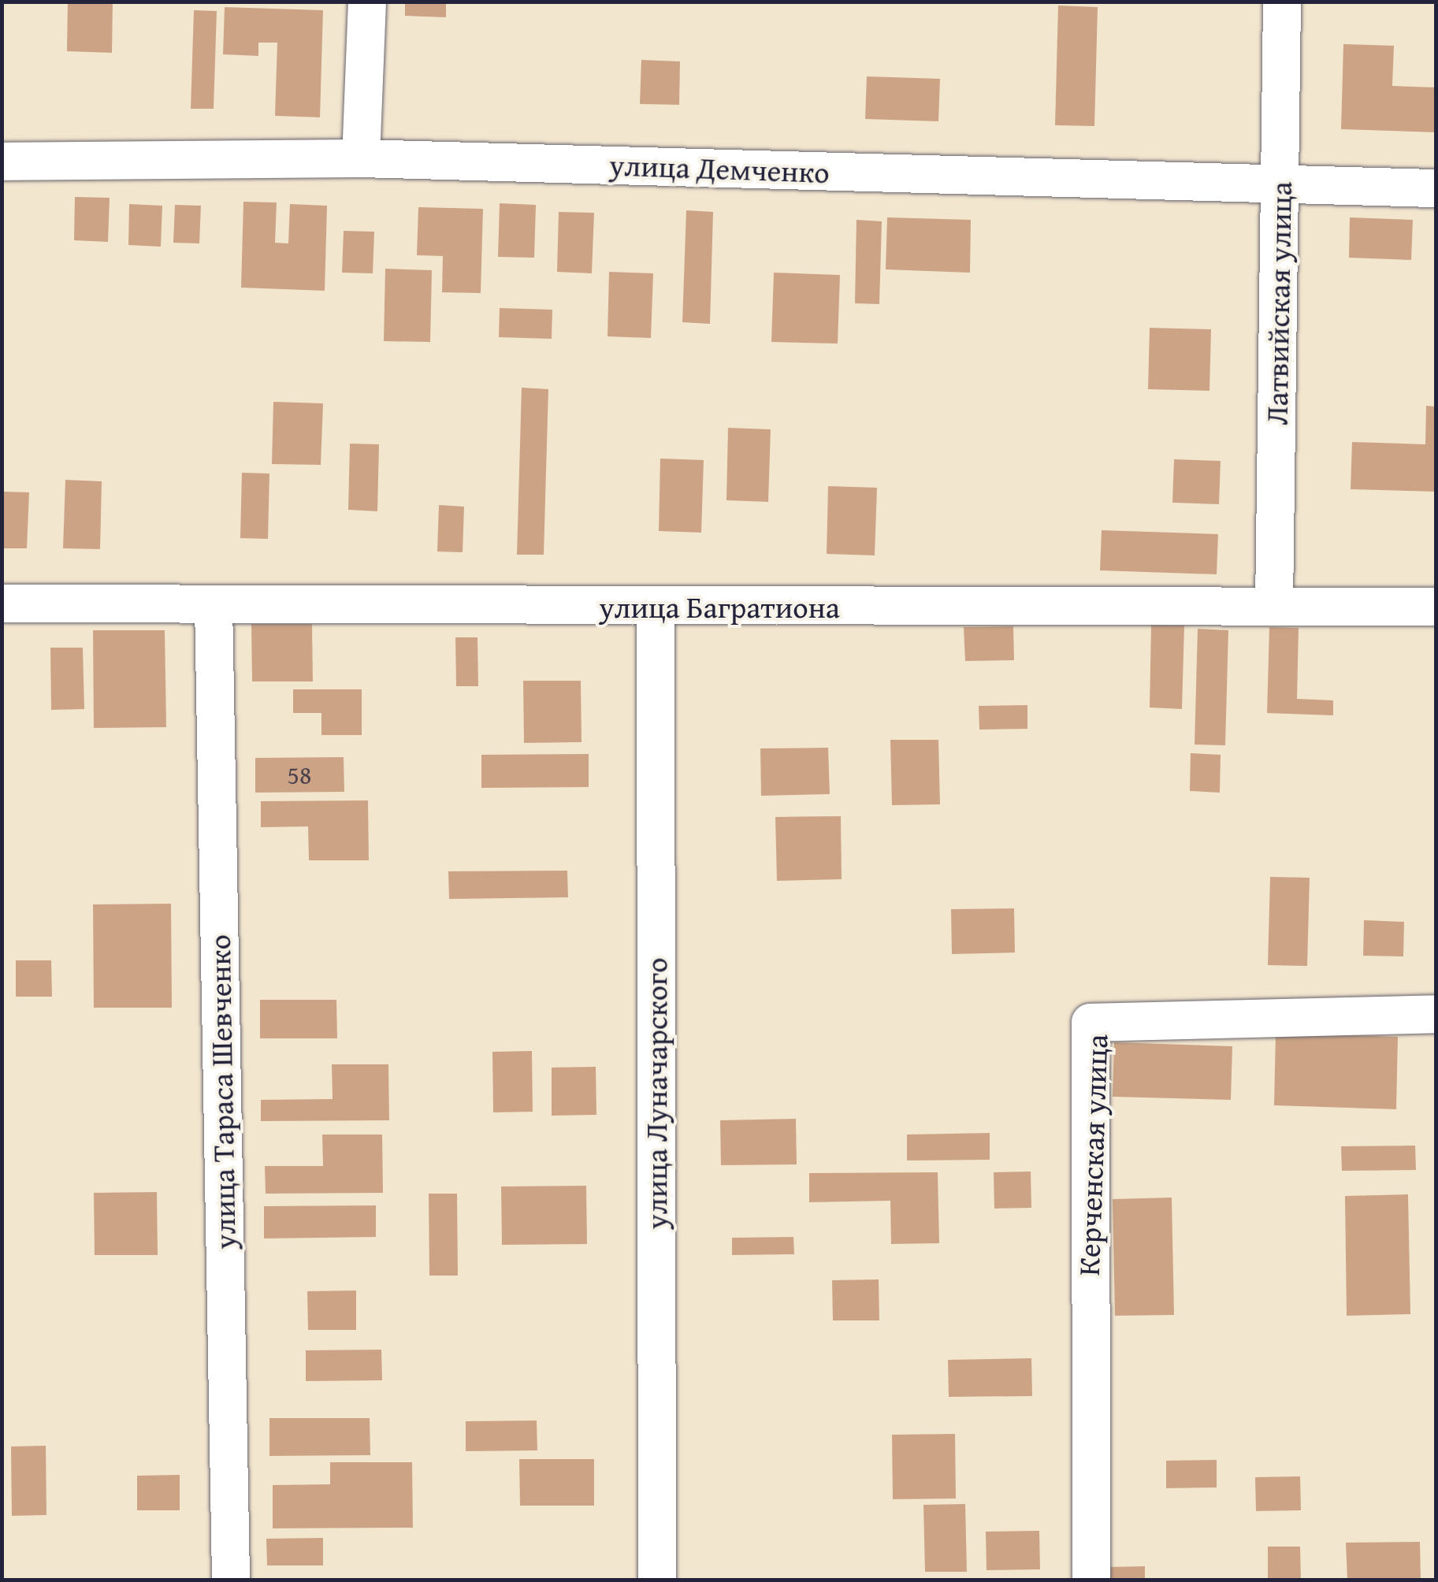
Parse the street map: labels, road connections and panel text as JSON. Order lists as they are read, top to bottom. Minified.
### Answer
{"streets":{"street":["улица Демченко","Латвийская улица","улица Багратиона","улица Тараса Шевченко","улица Луначарского","Керченская улица"]},"crossings":[["улица Демченко","Латвийская улица"],["Латвийская улица","улица Багратиона"],["улица Багратиона","улица Тараса Шевченко"],["улица Багратиона","улица Луначарского"]],"house_numbers":["58"]}
